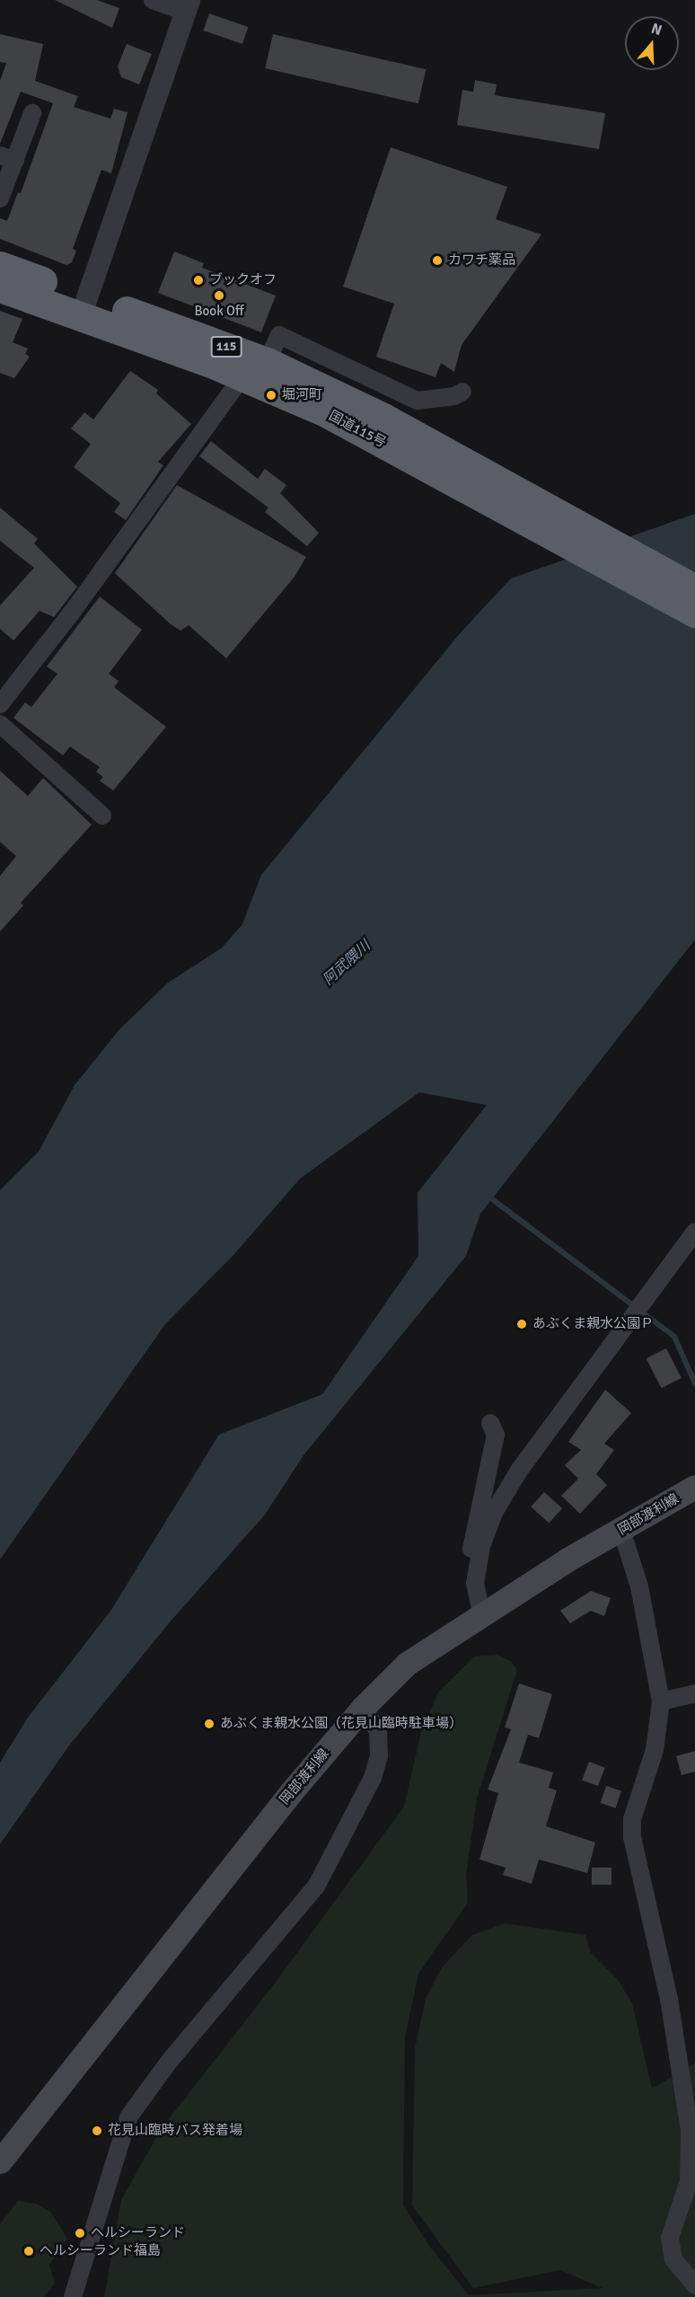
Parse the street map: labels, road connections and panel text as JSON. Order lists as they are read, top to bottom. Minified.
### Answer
{"streets":{"highway":["115","国道115号"],"main road":["岡部渡利線"]},"water":["阿武隈川"],"places":["カワチ薬品","ブックオフ","Book Off","堀河町","あぶくま親水公園Ｐ","あぶくま親水公園（花見山臨時駐車場）","花見山臨時バス発着場","ヘルシーランド","ヘルシーランド福島"],"north":"top"}
